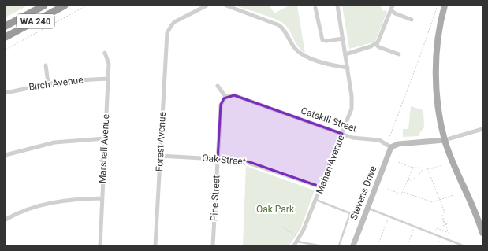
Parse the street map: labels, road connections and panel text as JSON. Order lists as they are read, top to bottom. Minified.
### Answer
{"streets":{"highway":["WA 240"],"street":["Birch Avenue","Catskill Street","Forest Avenue","Marshall Avenue","Oak Street","Mahan Avenue","Stevens Drive","Pine Street"]},"crossings":[["Birch Avenue","Marshall Avenue"],["Catskill Street","Mahan Avenue"],["Catskill Street","Stevens Drive"],["Catskill Street","Pine Street"],["Forest Avenue","Oak Street"],["Oak Street","Mahan Avenue"],["Oak Street","Pine Street"]],"parks":["Oak Park"]}
